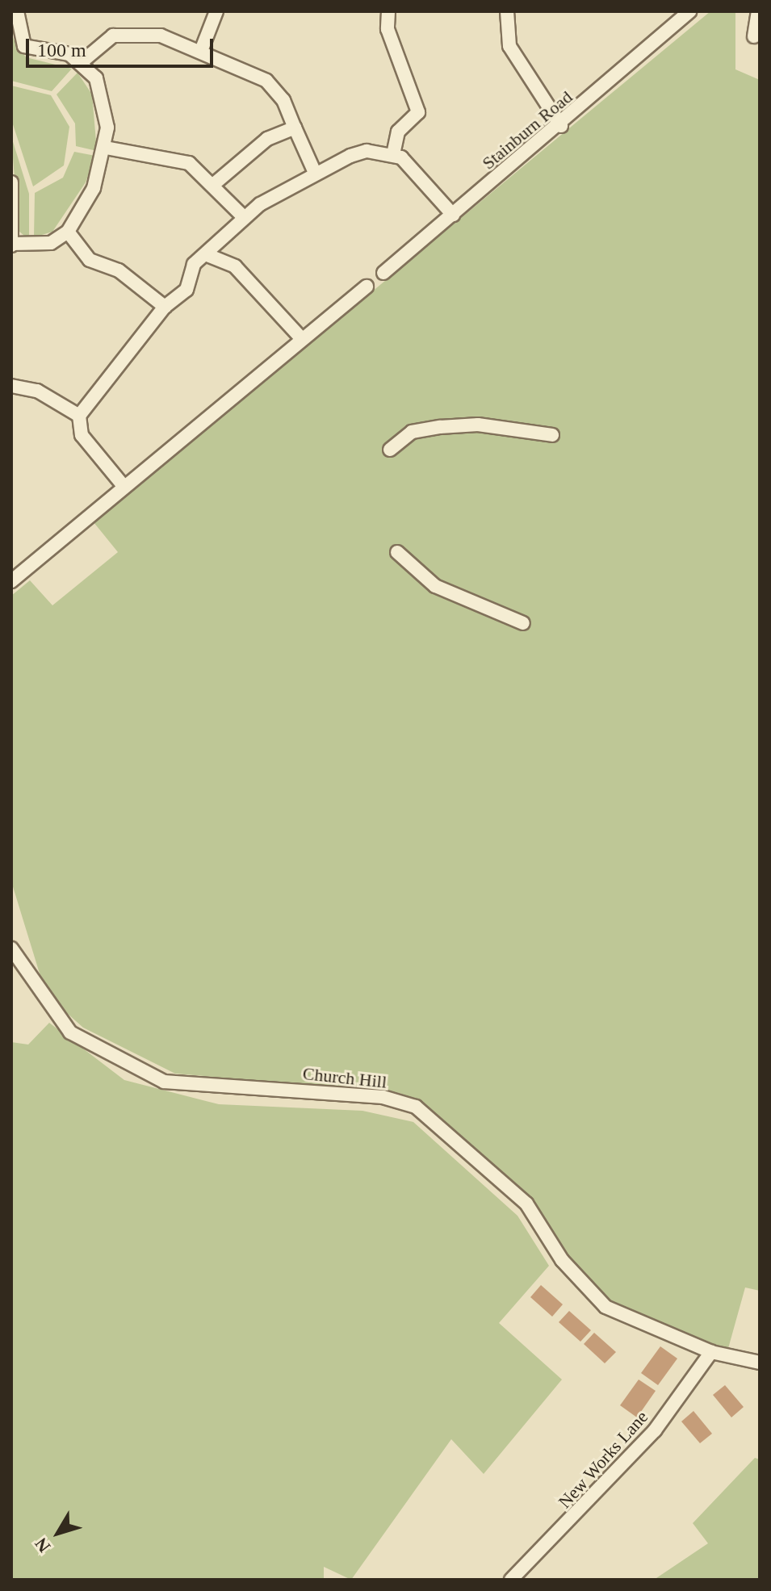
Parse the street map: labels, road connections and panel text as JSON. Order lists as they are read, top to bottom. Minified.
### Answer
{"streets":{"street":["Stainburn Road","Church Hill","New Works Lane"]},"crossings":[["Church Hill","New Works Lane"]],"scale_bar":"100 m","north":"bottom left"}
